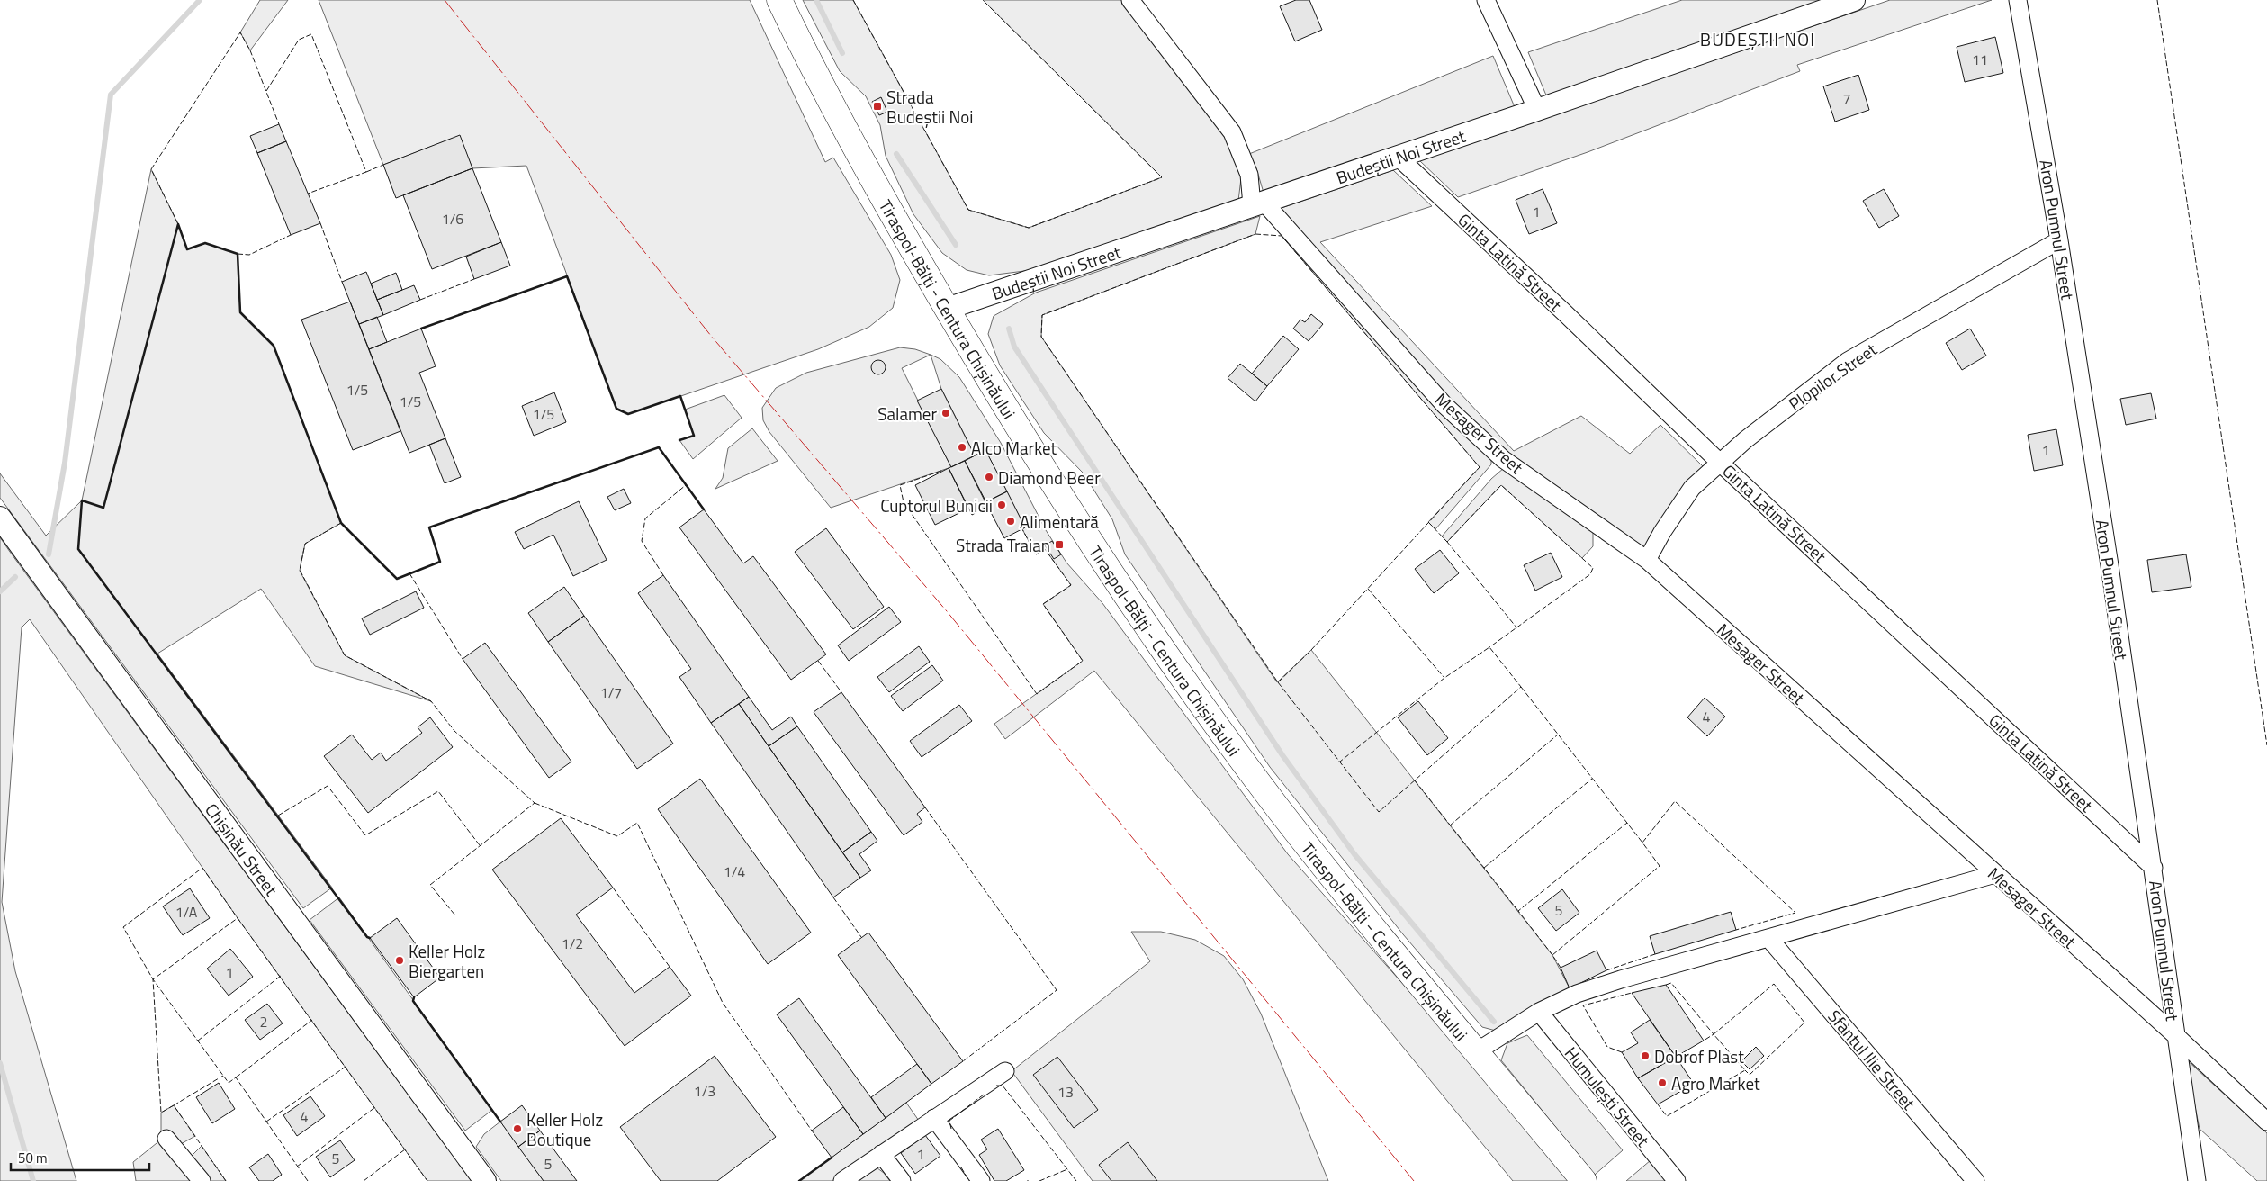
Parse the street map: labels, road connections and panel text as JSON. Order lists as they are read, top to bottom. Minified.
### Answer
{"streets":{"highway":["Tiraspol-Bălţi - Centura Chișinăului"],"street":["Budeștii Noi Street","Aron Pumnul Street","Ginta Latină Street","Plopilor Street","Mesager Street","Chișinău Street","Sfântul Ilie Street","Humulești Street"]},"crossings":[["Budeștii Noi Street","Ginta Latină Street"],["Budeștii Noi Street","Tiraspol-Bălţi - Centura Chișinăului"],["Budeștii Noi Street","Mesager Street"],["Aron Pumnul Street","Ginta Latină Street"],["Aron Pumnul Street","Plopilor Street"],["Aron Pumnul Street","Mesager Street"],["Ginta Latină Street","Plopilor Street"],["Plopilor Street","Mesager Street"]],"districts":["BUDEŞTII NOI"],"places":{"transit":["Strada Budeștii Noi","Strada Traian"],"other":["Salamer","Alco Market","Diamond Beer","Cuptorul Bunicii","Alimentară","Keller Holz Biergarten","Dobrof Plast","Agro Market","Keller Holz Boutique"]},"house_numbers":["11","7","1","1/6","1/5","1/5","1/5","1","1/7","4","1/4","5","1/A","1/2","1","2","1/3","13","4","1","5","5"],"scale_bar":"50 m"}
